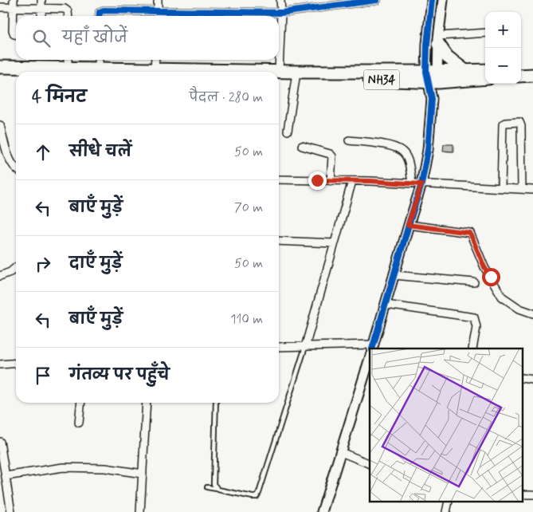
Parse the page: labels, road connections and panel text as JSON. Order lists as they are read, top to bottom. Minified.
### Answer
{"streets":{"highway":["NH34"]},"page":{"map_buttons":["+","−"],"search":"यहाँ खोजें","heading":["4 मिनट","पैदल · 280 m"],"list":[["सीधे चलें","50 m"],["बाएँ मुड़ें","70 m"],["दाएँ मुड़ें","50 m"],["बाएँ मुड़ें","110 m"],"गंतव्य पर पहुँचे"]}}
